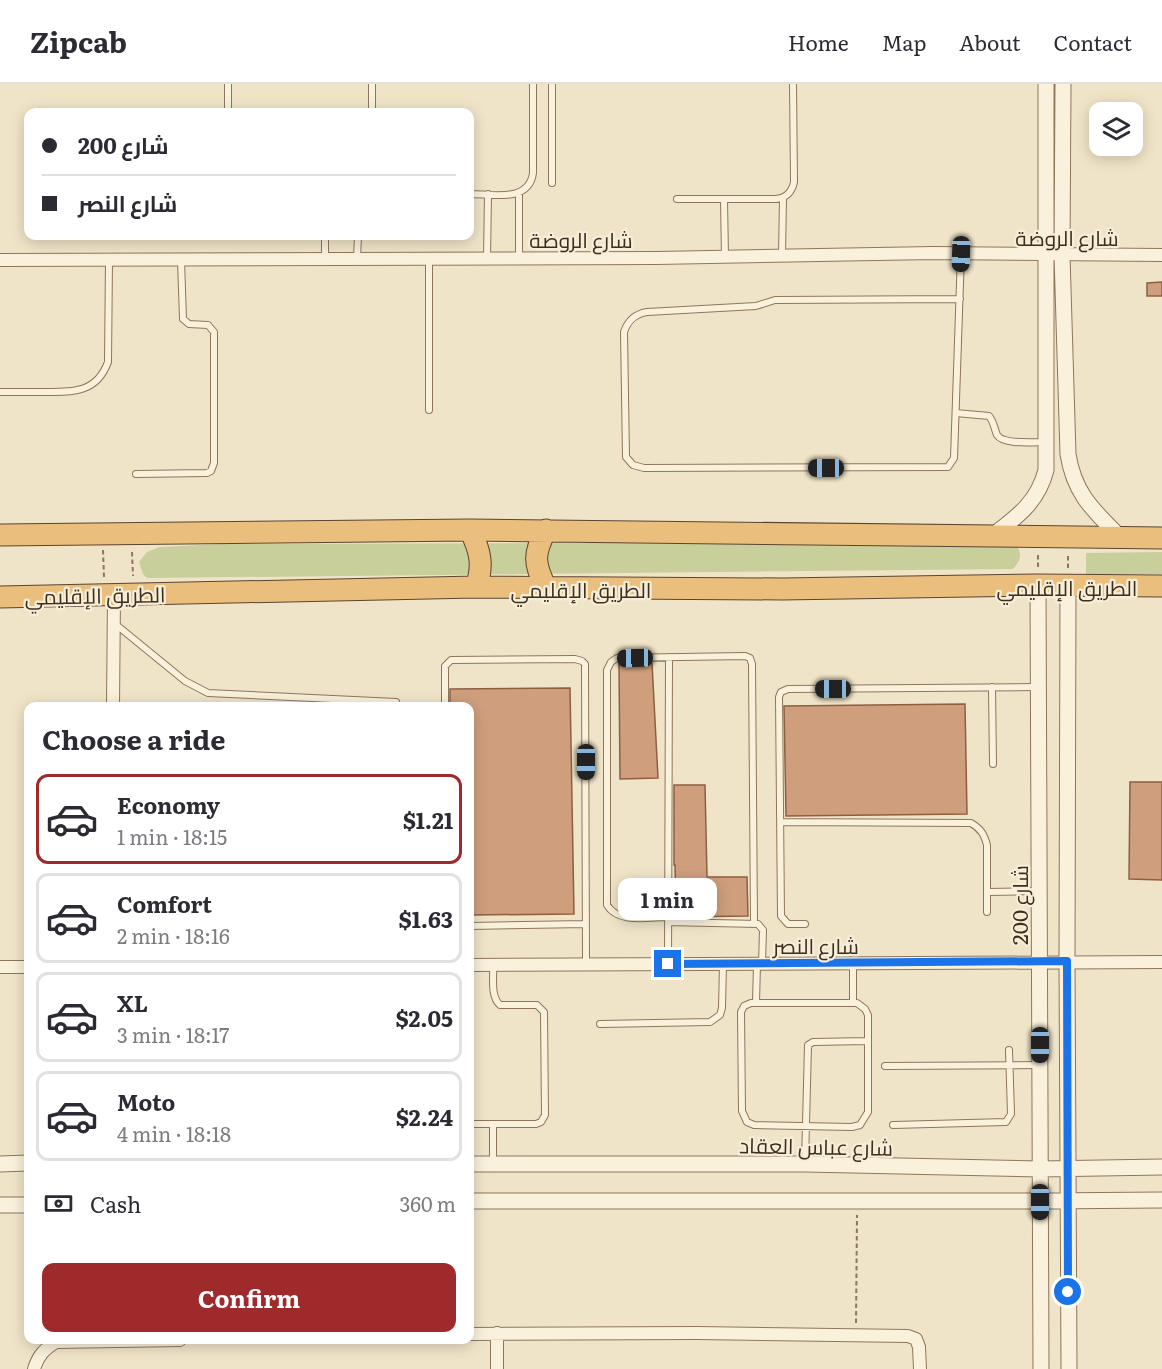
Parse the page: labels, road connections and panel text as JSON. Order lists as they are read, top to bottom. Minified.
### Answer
{"streets":{"highway":["الطريق الإقليمي"],"street":["شارع الروضة","شارع 200","شارع النصر","شارع عباس العقاد"]},"crossings":[["الطريق الإقليمي","شارع 200"],["شارع 200","شارع النصر"],["شارع 200","شارع عباس العقاد"]],"page":{"header":"Zipcab","nav":["Home","Map","About","Contact"],"banner":["شارع 200","شارع النصر"],"heading":"Choose a ride","list":[{"name":"Economy","note":"1 min · 18:15","value":"$1.21"},{"name":"Comfort","note":"2 min · 18:16","value":"$1.63"},{"name":"XL","note":"3 min · 18:17","value":"$2.05"},{"name":"Moto","note":"4 min · 18:18","value":"$2.24"}],"bubble":"1 min","pay":["Cash","360 m"],"buttons":"Confirm"}}
